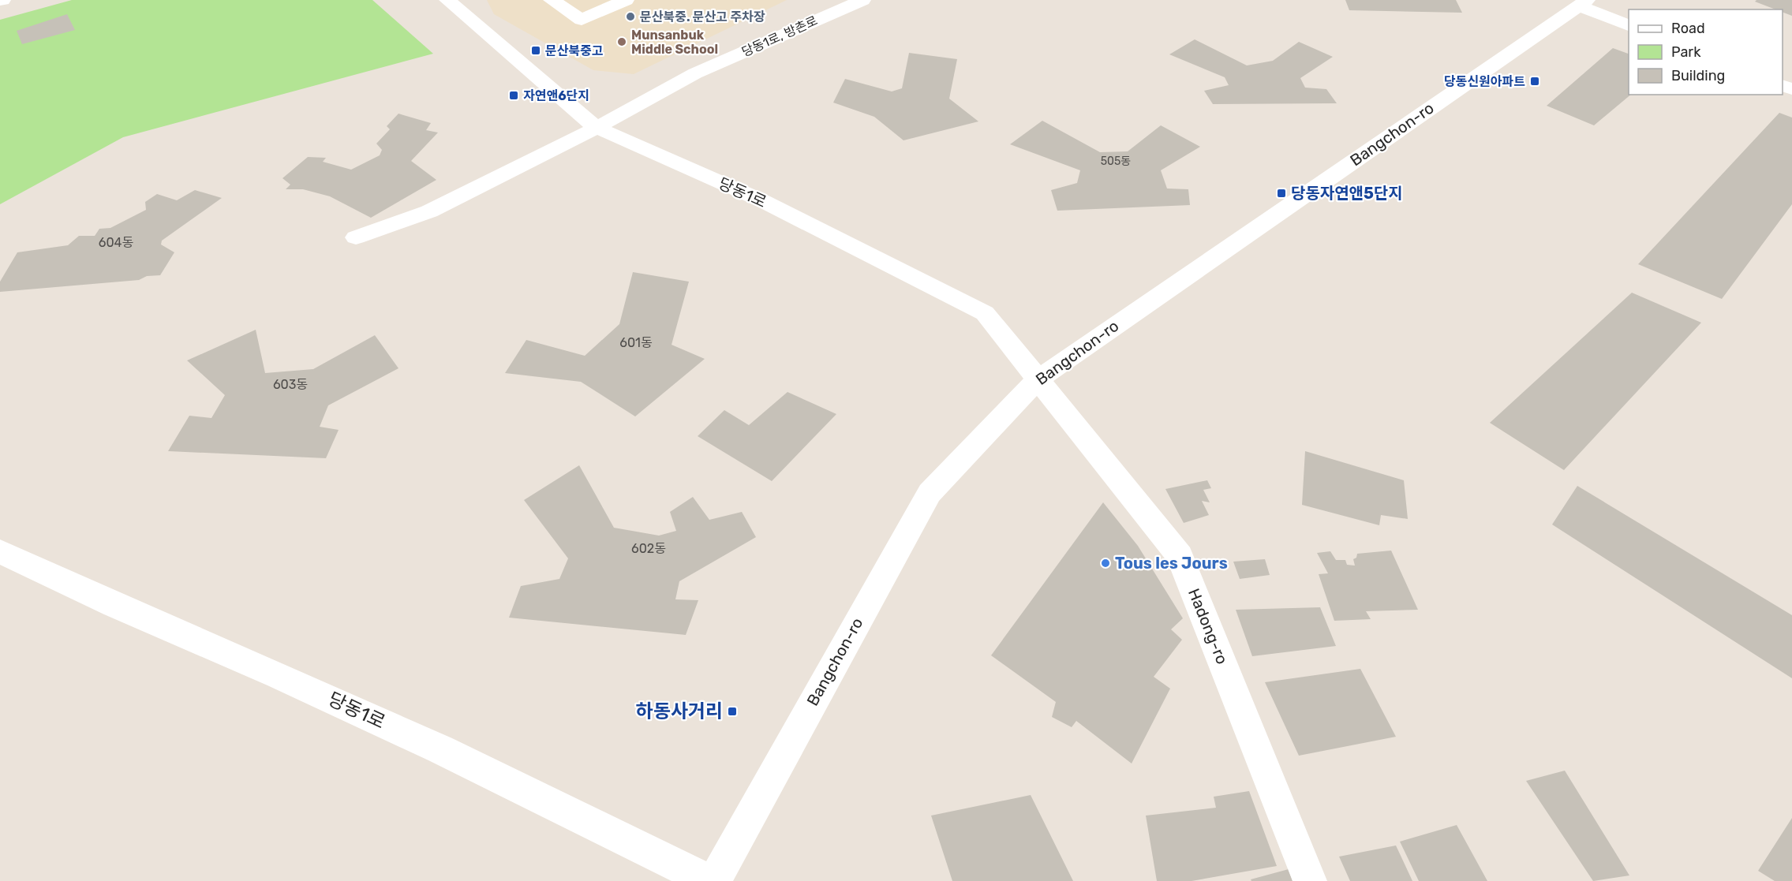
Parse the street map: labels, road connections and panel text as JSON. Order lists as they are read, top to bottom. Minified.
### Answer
{"streets":{"street":["당동1로, 방촌로","Bangchon-ro","당동1로","Hadong-ro"]},"crossings":[["당동1로, 방촌로","당동1로"],["Bangchon-ro","당동1로"],["Bangchon-ro","Hadong-ro"],["당동1로","Hadong-ro"]],"places":{"other":["문산북중. 문산고 주차장","Munsanbuk Middle School","Tous les Jours"],"transit":["문산북중고","당동신원아파트","자연앤6단지","당동자연앤5단지","하동사거리"]},"house_numbers":["505동","604동","601동","603동","602동"],"legend":["Road","Park","Building"]}
